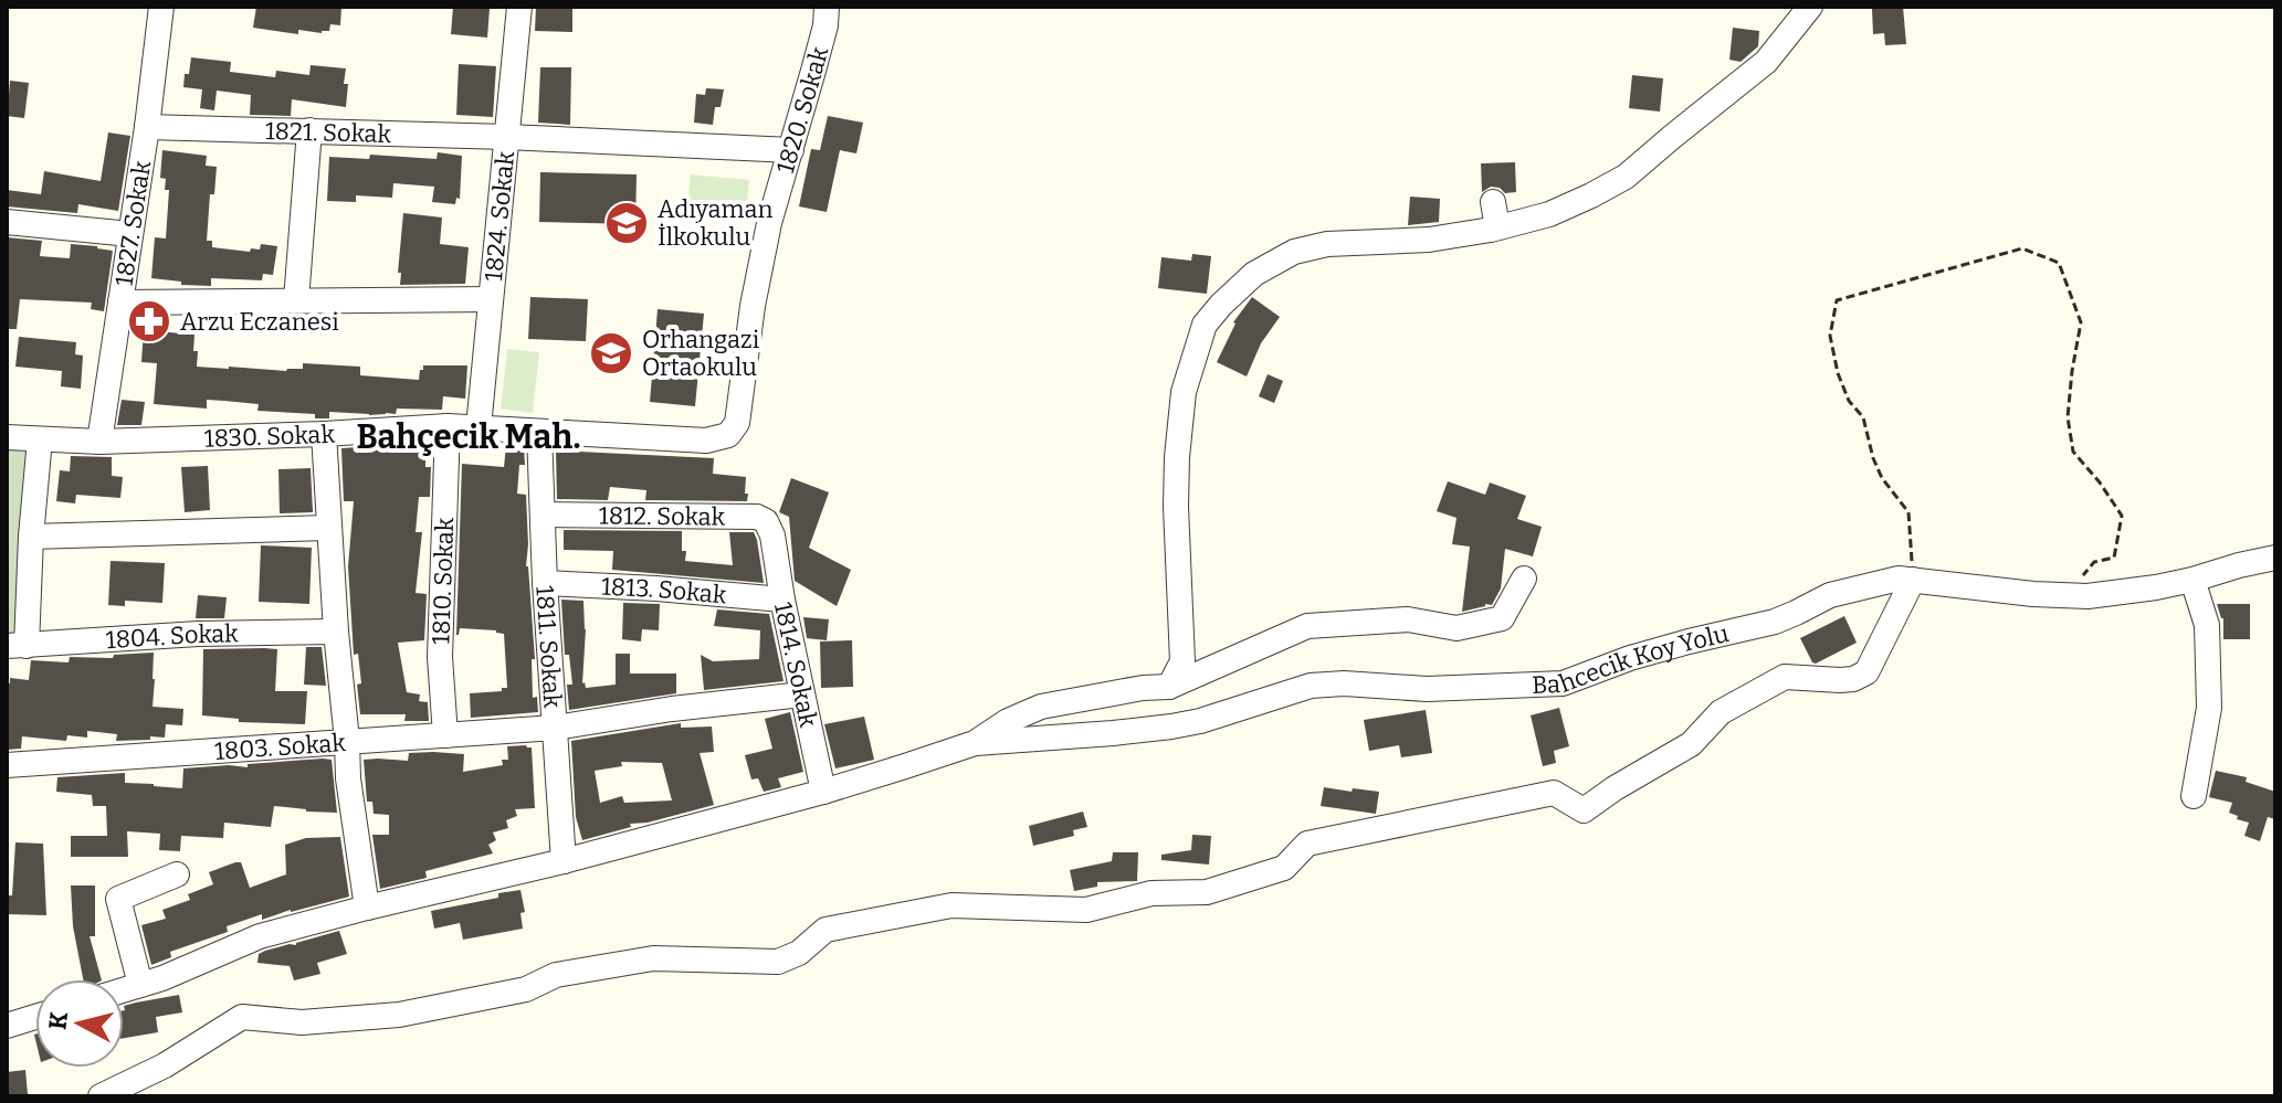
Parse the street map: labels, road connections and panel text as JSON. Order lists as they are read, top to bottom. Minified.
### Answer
{"streets":{"street":["1820. Sokak","1821. Sokak","1824. Sokak","1827. Sokak","1830. Sokak","1812. Sokak","1810. Sokak","1813. Sokak","1804. Sokak","1811. Sokak","Bahcecik Koy Yolu","1814. Sokak","1803. Sokak"]},"crossings":[["1820. Sokak","1821. Sokak"],["1820. Sokak","1830. Sokak"],["1821. Sokak","1824. Sokak"],["1821. Sokak","1827. Sokak"],["1824. Sokak","1830. Sokak"],["1827. Sokak","1830. Sokak"],["1830. Sokak","1810. Sokak"],["1830. Sokak","1811. Sokak"],["1812. Sokak","1811. Sokak"],["1812. Sokak","1814. Sokak"],["1810. Sokak","1803. Sokak"],["1813. Sokak","1811. Sokak"],["1813. Sokak","1814. Sokak"],["1811. Sokak","1803. Sokak"],["1814. Sokak","1803. Sokak"]],"districts":["Bahçecik Mah."],"places":{"school or university":["Adıyaman İlkokulu","Orhangazi Ortaokulu"],"pharmacy":["Arzu Eczanesi"]},"north":"left"}
